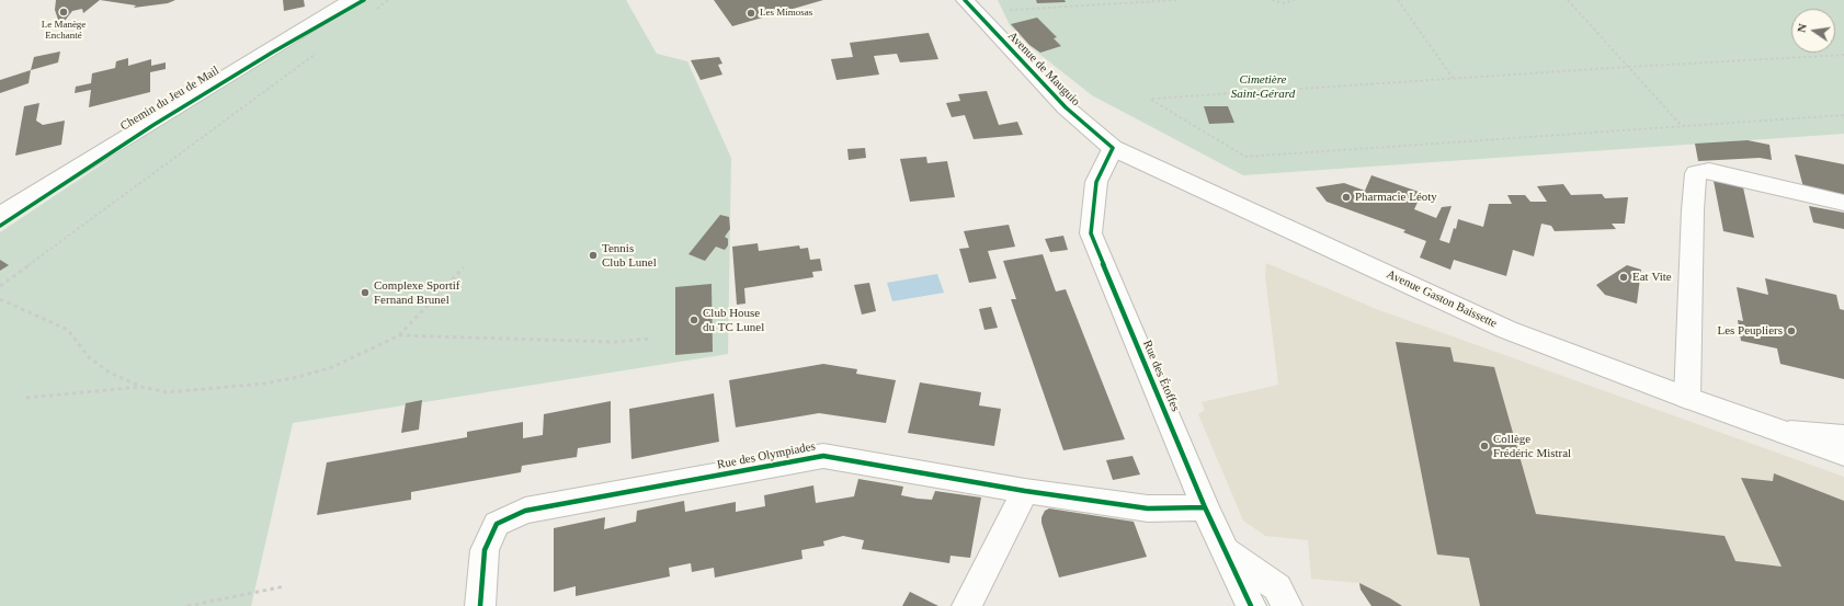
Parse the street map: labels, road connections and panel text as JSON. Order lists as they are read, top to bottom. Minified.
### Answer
{"streets":{"street":["Avenue de Mauguio","Chemin du Jeu de Mail","Avenue Gaston Baissette","Rue des Étoffes","Rue des Olympiades"]},"crossings":[["Avenue de Mauguio","Avenue Gaston Baissette"],["Avenue de Mauguio","Rue des Étoffes"],["Avenue Gaston Baissette","Rue des Étoffes"],["Rue des Étoffes","Rue des Olympiades"]],"parks":["Cimetière Saint-Gérard"],"places":["Le Manège Enchanté","Les Mimosas","Pharmacie Léoty","Tennis Club Lunel","Eat Vite","Complexe Sportif Fernand Brunel","Club House du TC Lunel","Les Peupliers","Collège Frédéric Mistral"],"north":"left"}
